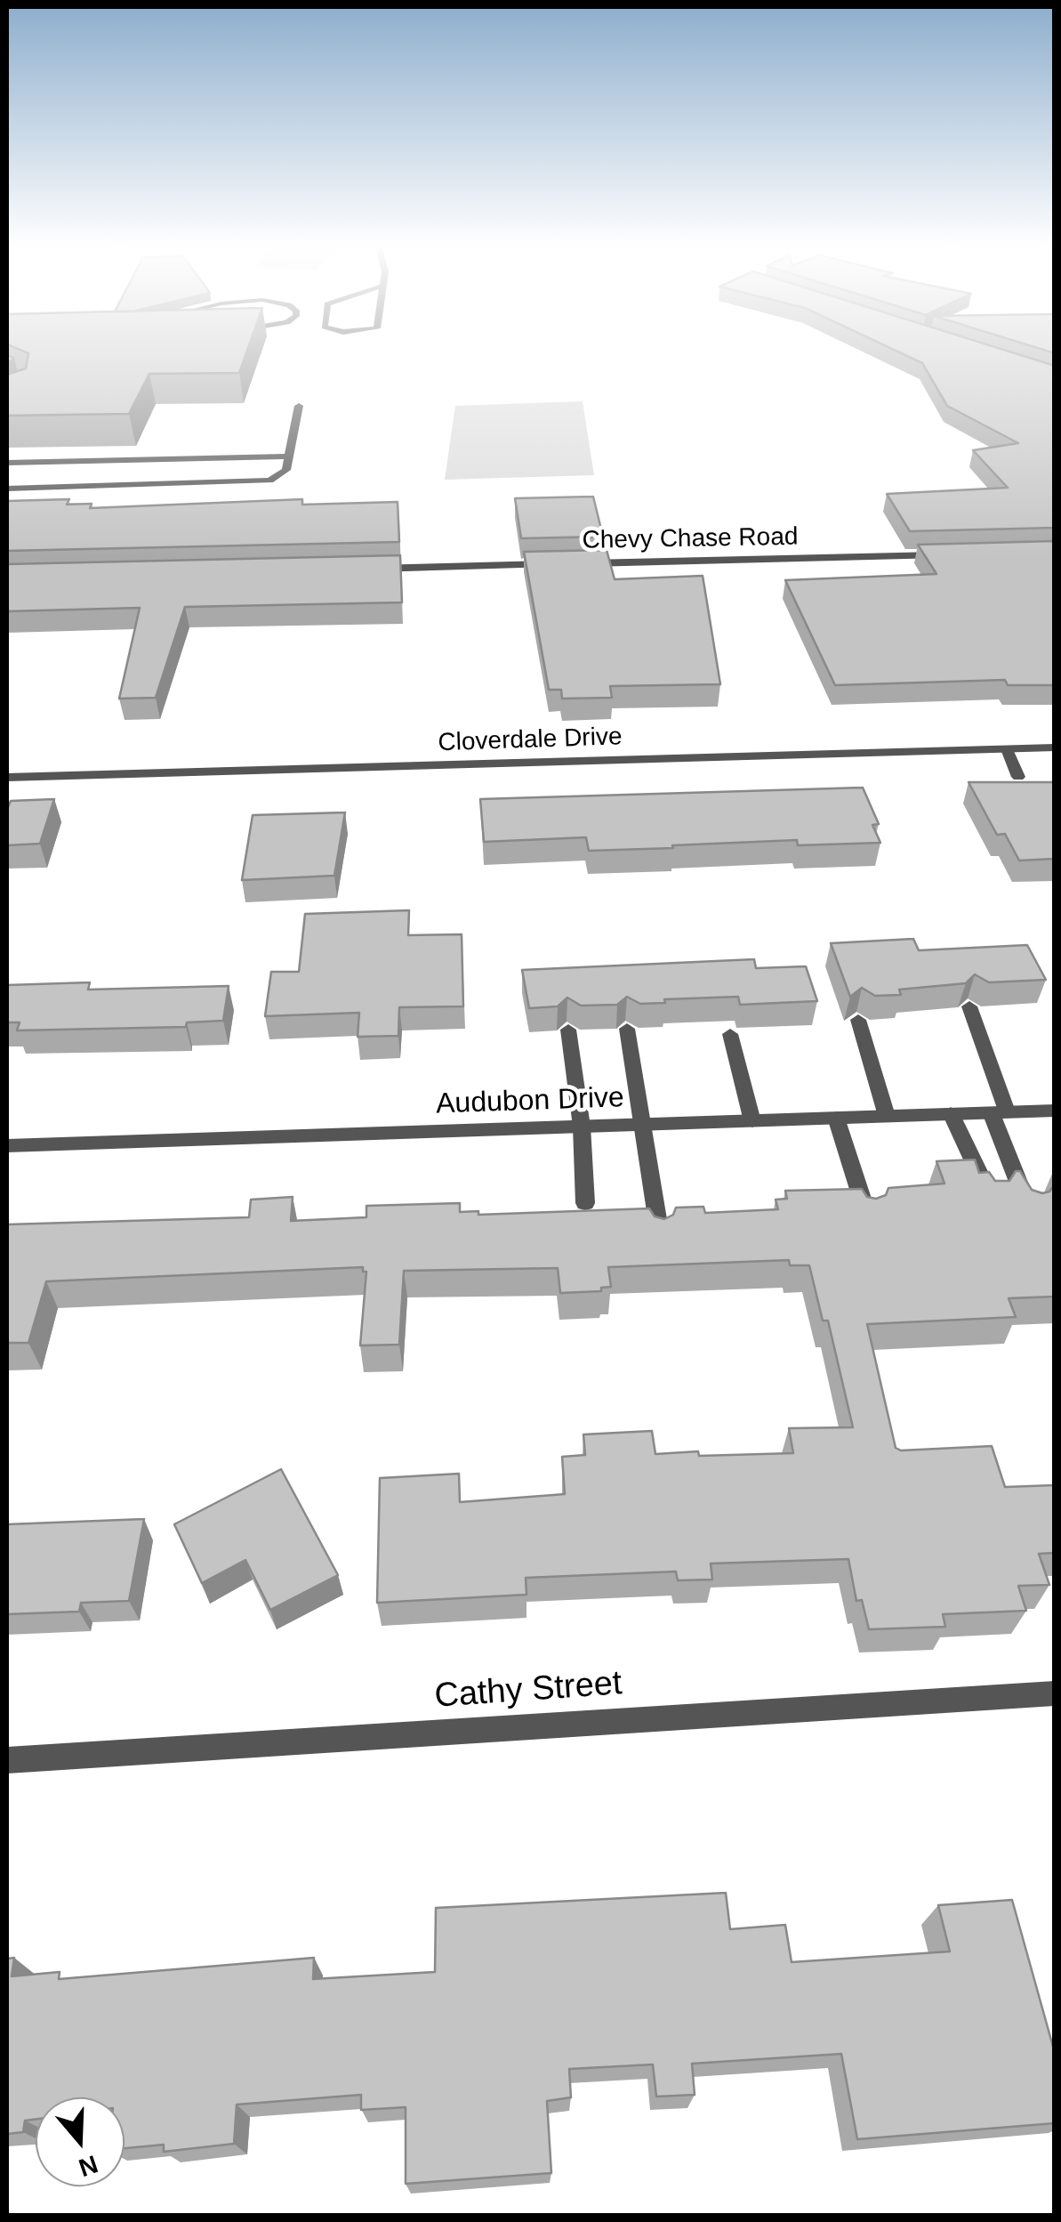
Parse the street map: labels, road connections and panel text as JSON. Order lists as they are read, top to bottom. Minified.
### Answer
{"streets":{"street":["Chevy Chase Road","Cloverdale Drive","Audubon Drive","Cathy Street"]},"north":"bottom"}
